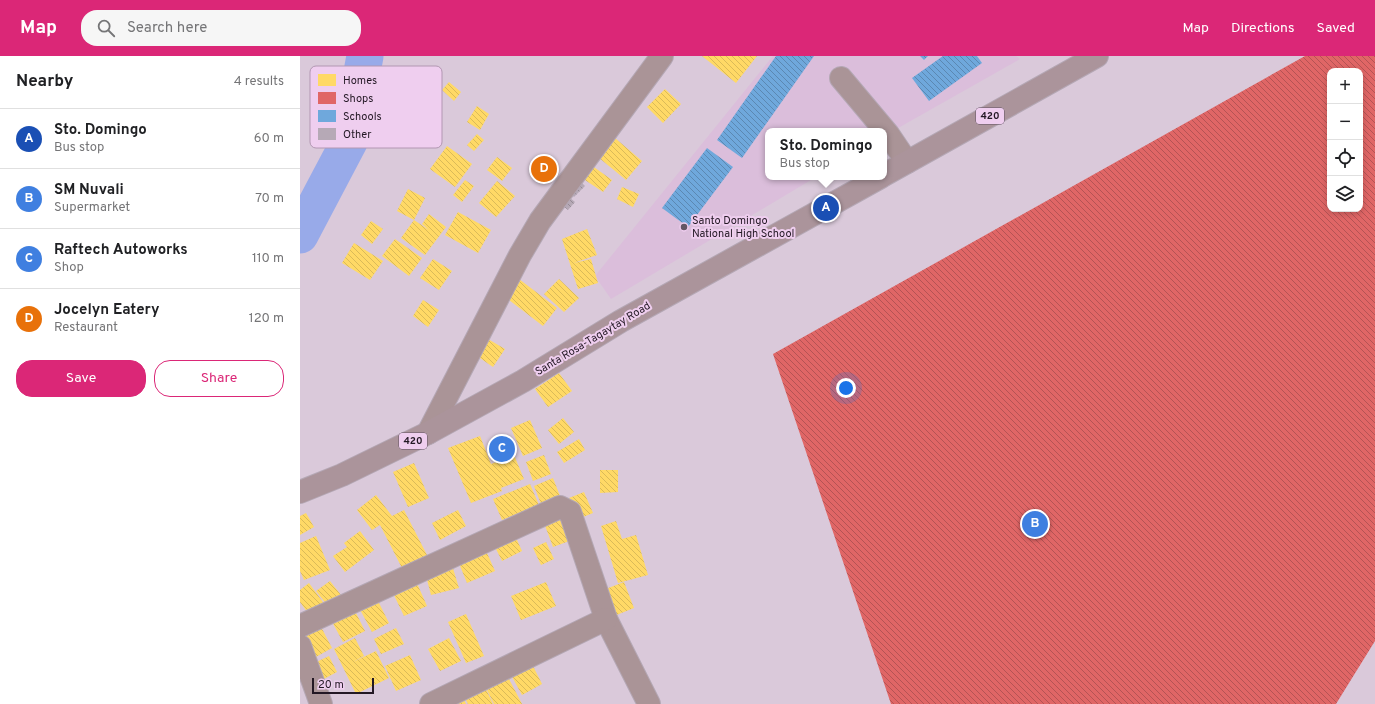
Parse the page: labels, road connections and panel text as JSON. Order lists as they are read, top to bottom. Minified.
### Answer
{"streets":{"main road":["420","Santa Rosa-Tagaytay Road"]},"places":["Santo Domingo National High School"],"legend":["Homes","Shops","Schools","Other"],"scale_bar":"20 m","page":{"header":"Map","search":"Search here","nav":["Map","Directions","Saved"],"heading":["Nearby","4 results"],"map_buttons":["+","−"],"list":[{"mark":"A","name":"Sto. Domingo","note":"Bus stop","value":"60 m"},{"mark":"B","name":"SM Nuvali","note":"Supermarket","value":"70 m"},{"mark":"C","name":"Raftech Autoworks","note":"Shop","value":"110 m"},{"mark":"D","name":"Jocelyn Eatery","note":"Restaurant","value":"120 m"}],"popup":["Sto. Domingo","Bus stop"],"pins":["D","A","C","B"],"buttons":["Save","Share"],"scale":"20 m"}}
